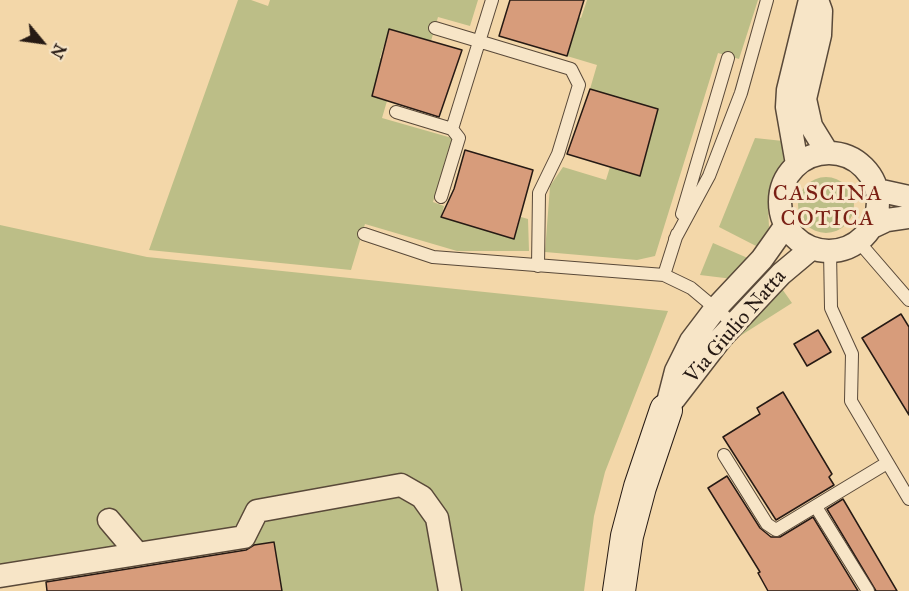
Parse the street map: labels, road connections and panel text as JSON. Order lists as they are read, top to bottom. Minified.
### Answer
{"streets":{"street":["Via Giulio Natta"]},"districts":["CASCINA COTICA"],"north":"bottom right"}
